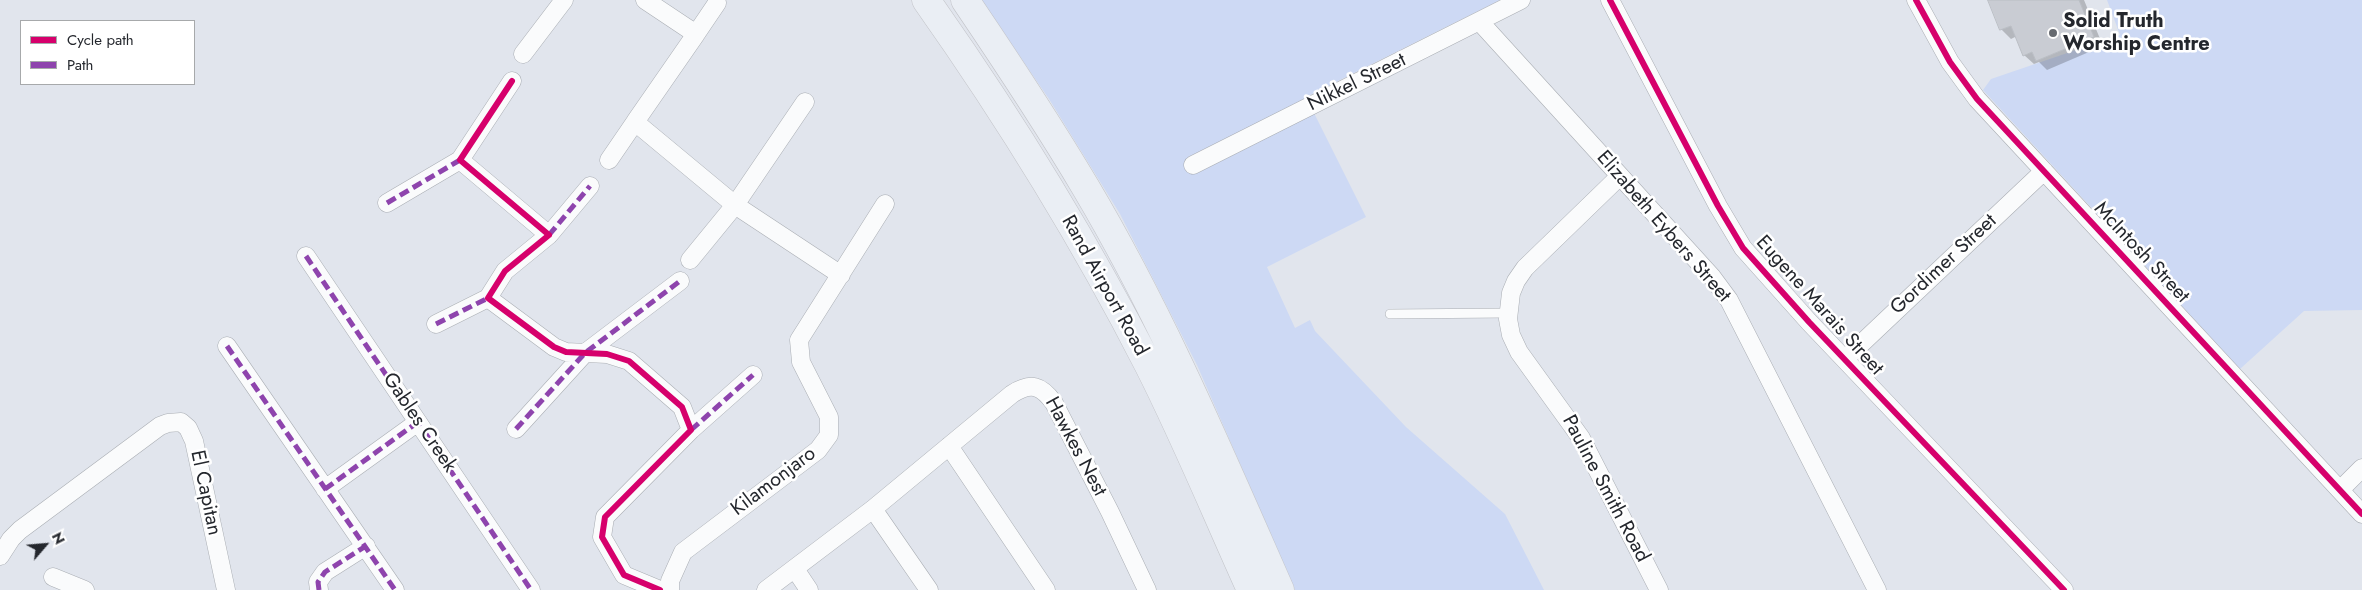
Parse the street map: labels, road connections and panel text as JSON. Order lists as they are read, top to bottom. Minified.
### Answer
{"streets":{"main road":["Rand Airport Road"],"street":["Nikkel Street","Elizabeth Eybers Street","McIntosh Street","Gordimer Street","Eugene Marais Street","Gables Creek","Hawkes Nest","Kilamonjaro","Pauline Smith Road","El Capitan"]},"crossings":[["Nikkel Street","Elizabeth Eybers Street"],["Elizabeth Eybers Street","Pauline Smith Road"],["McIntosh Street","Gordimer Street"],["Gordimer Street","Eugene Marais Street"]],"places":["Solid Truth Worship Centre"],"legend":["Cycle path","Path"],"north":"top right"}
